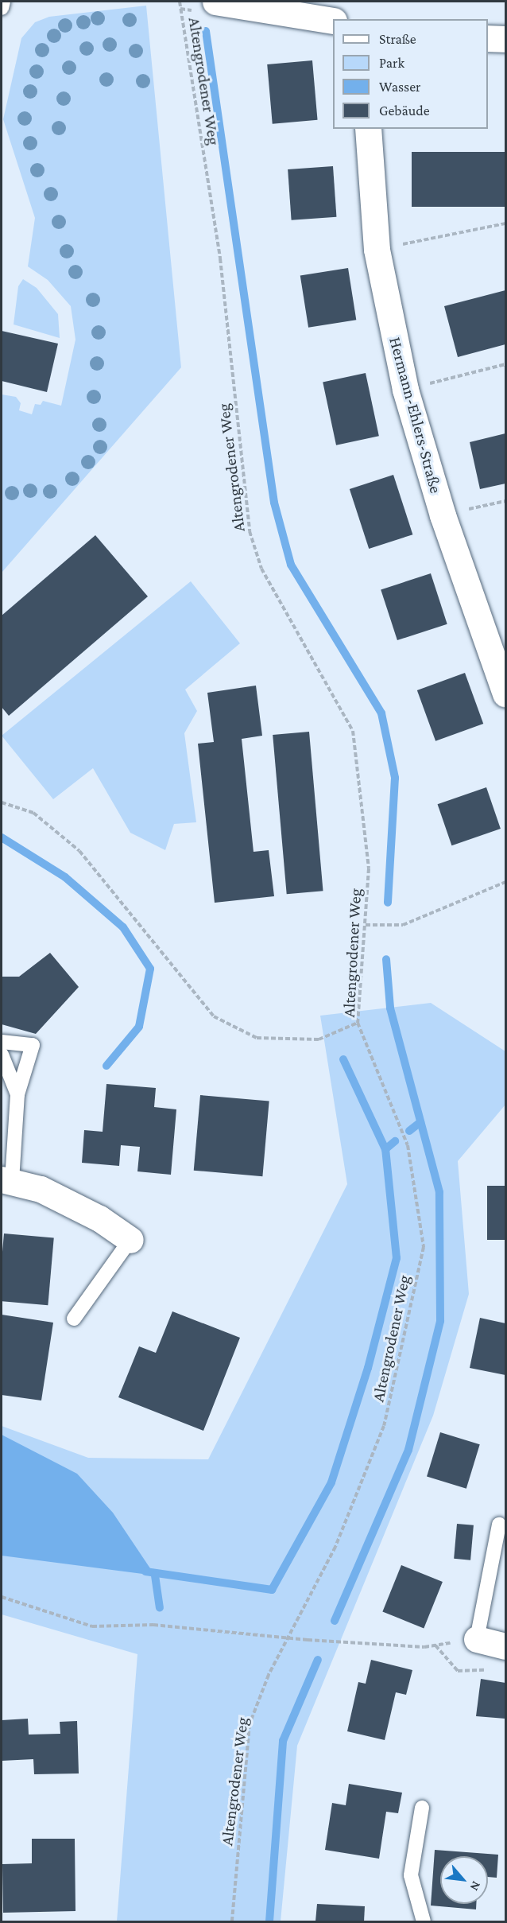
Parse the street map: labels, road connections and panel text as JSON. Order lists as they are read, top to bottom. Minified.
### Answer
{"streets":{"street":["Hermann-Ehlers-Straße"],"path":["Altengrodener Weg"]},"legend":["Straße","Park","Wasser","Gebäude"],"north":"bottom right"}
